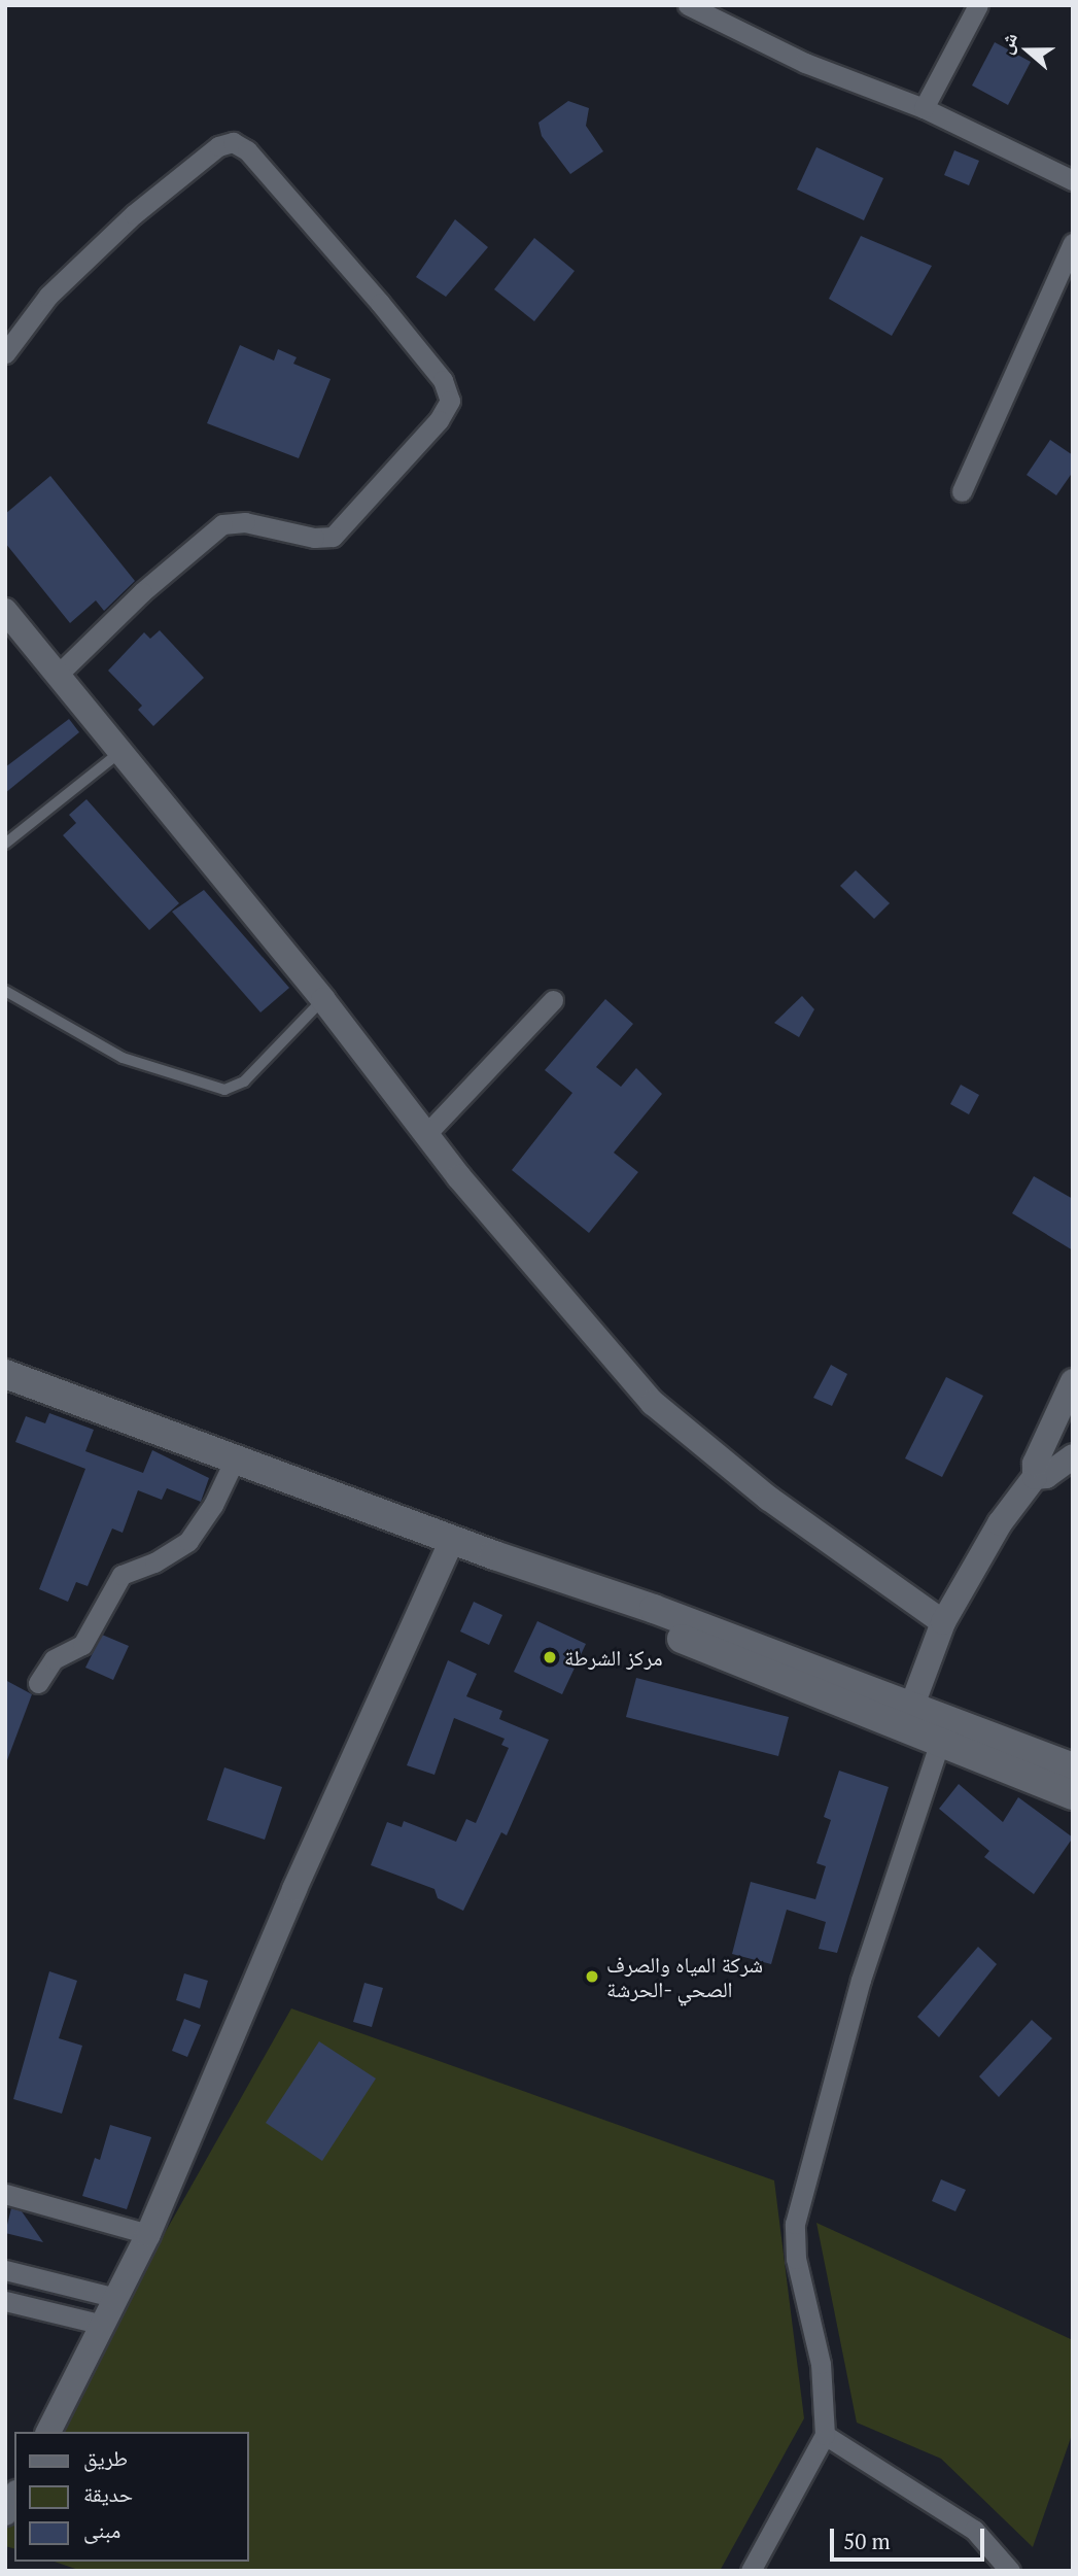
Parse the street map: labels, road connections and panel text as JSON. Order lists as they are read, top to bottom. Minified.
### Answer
{"places":["مركز الشرطة","شركة المياه والصرف الصحي -الحرشة"],"legend":["طريق","حديقة","مبنى"],"scale_bar":"50 m","north":"left"}
